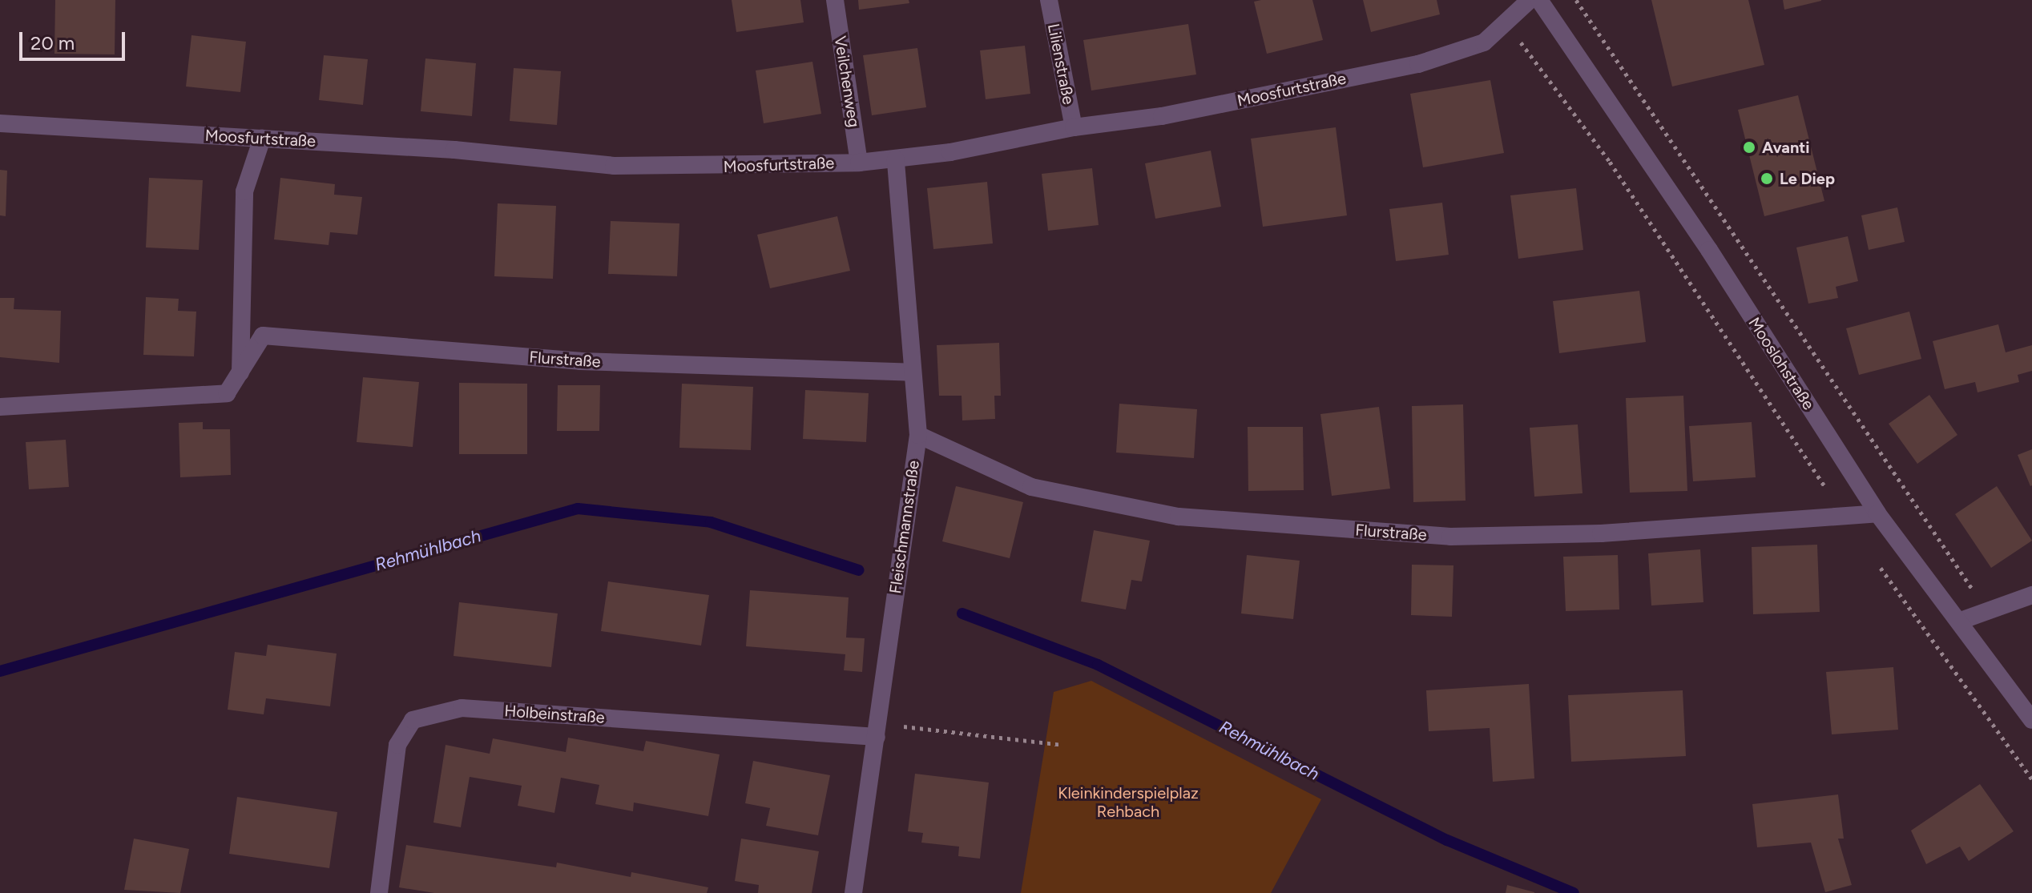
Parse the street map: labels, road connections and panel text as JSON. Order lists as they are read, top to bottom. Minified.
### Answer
{"streets":{"street":["Lilienstraße","Veilchenweg","Moosfurtstraße","Flurstraße","Mooslohstraße","Fleischmannstraße","Holbeinstraße"]},"crossings":[["Lilienstraße","Moosfurtstraße"],["Veilchenweg","Moosfurtstraße"],["Moosfurtstraße","Fleischmannstraße"],["Flurstraße","Mooslohstraße"],["Flurstraße","Fleischmannstraße"],["Fleischmannstraße","Holbeinstraße"]],"water":["Rehmühlbach"],"parks":["Kleinkinderspielplaz Rehbach"],"places":["Avanti","Le Diep"],"scale_bar":"20 m"}
